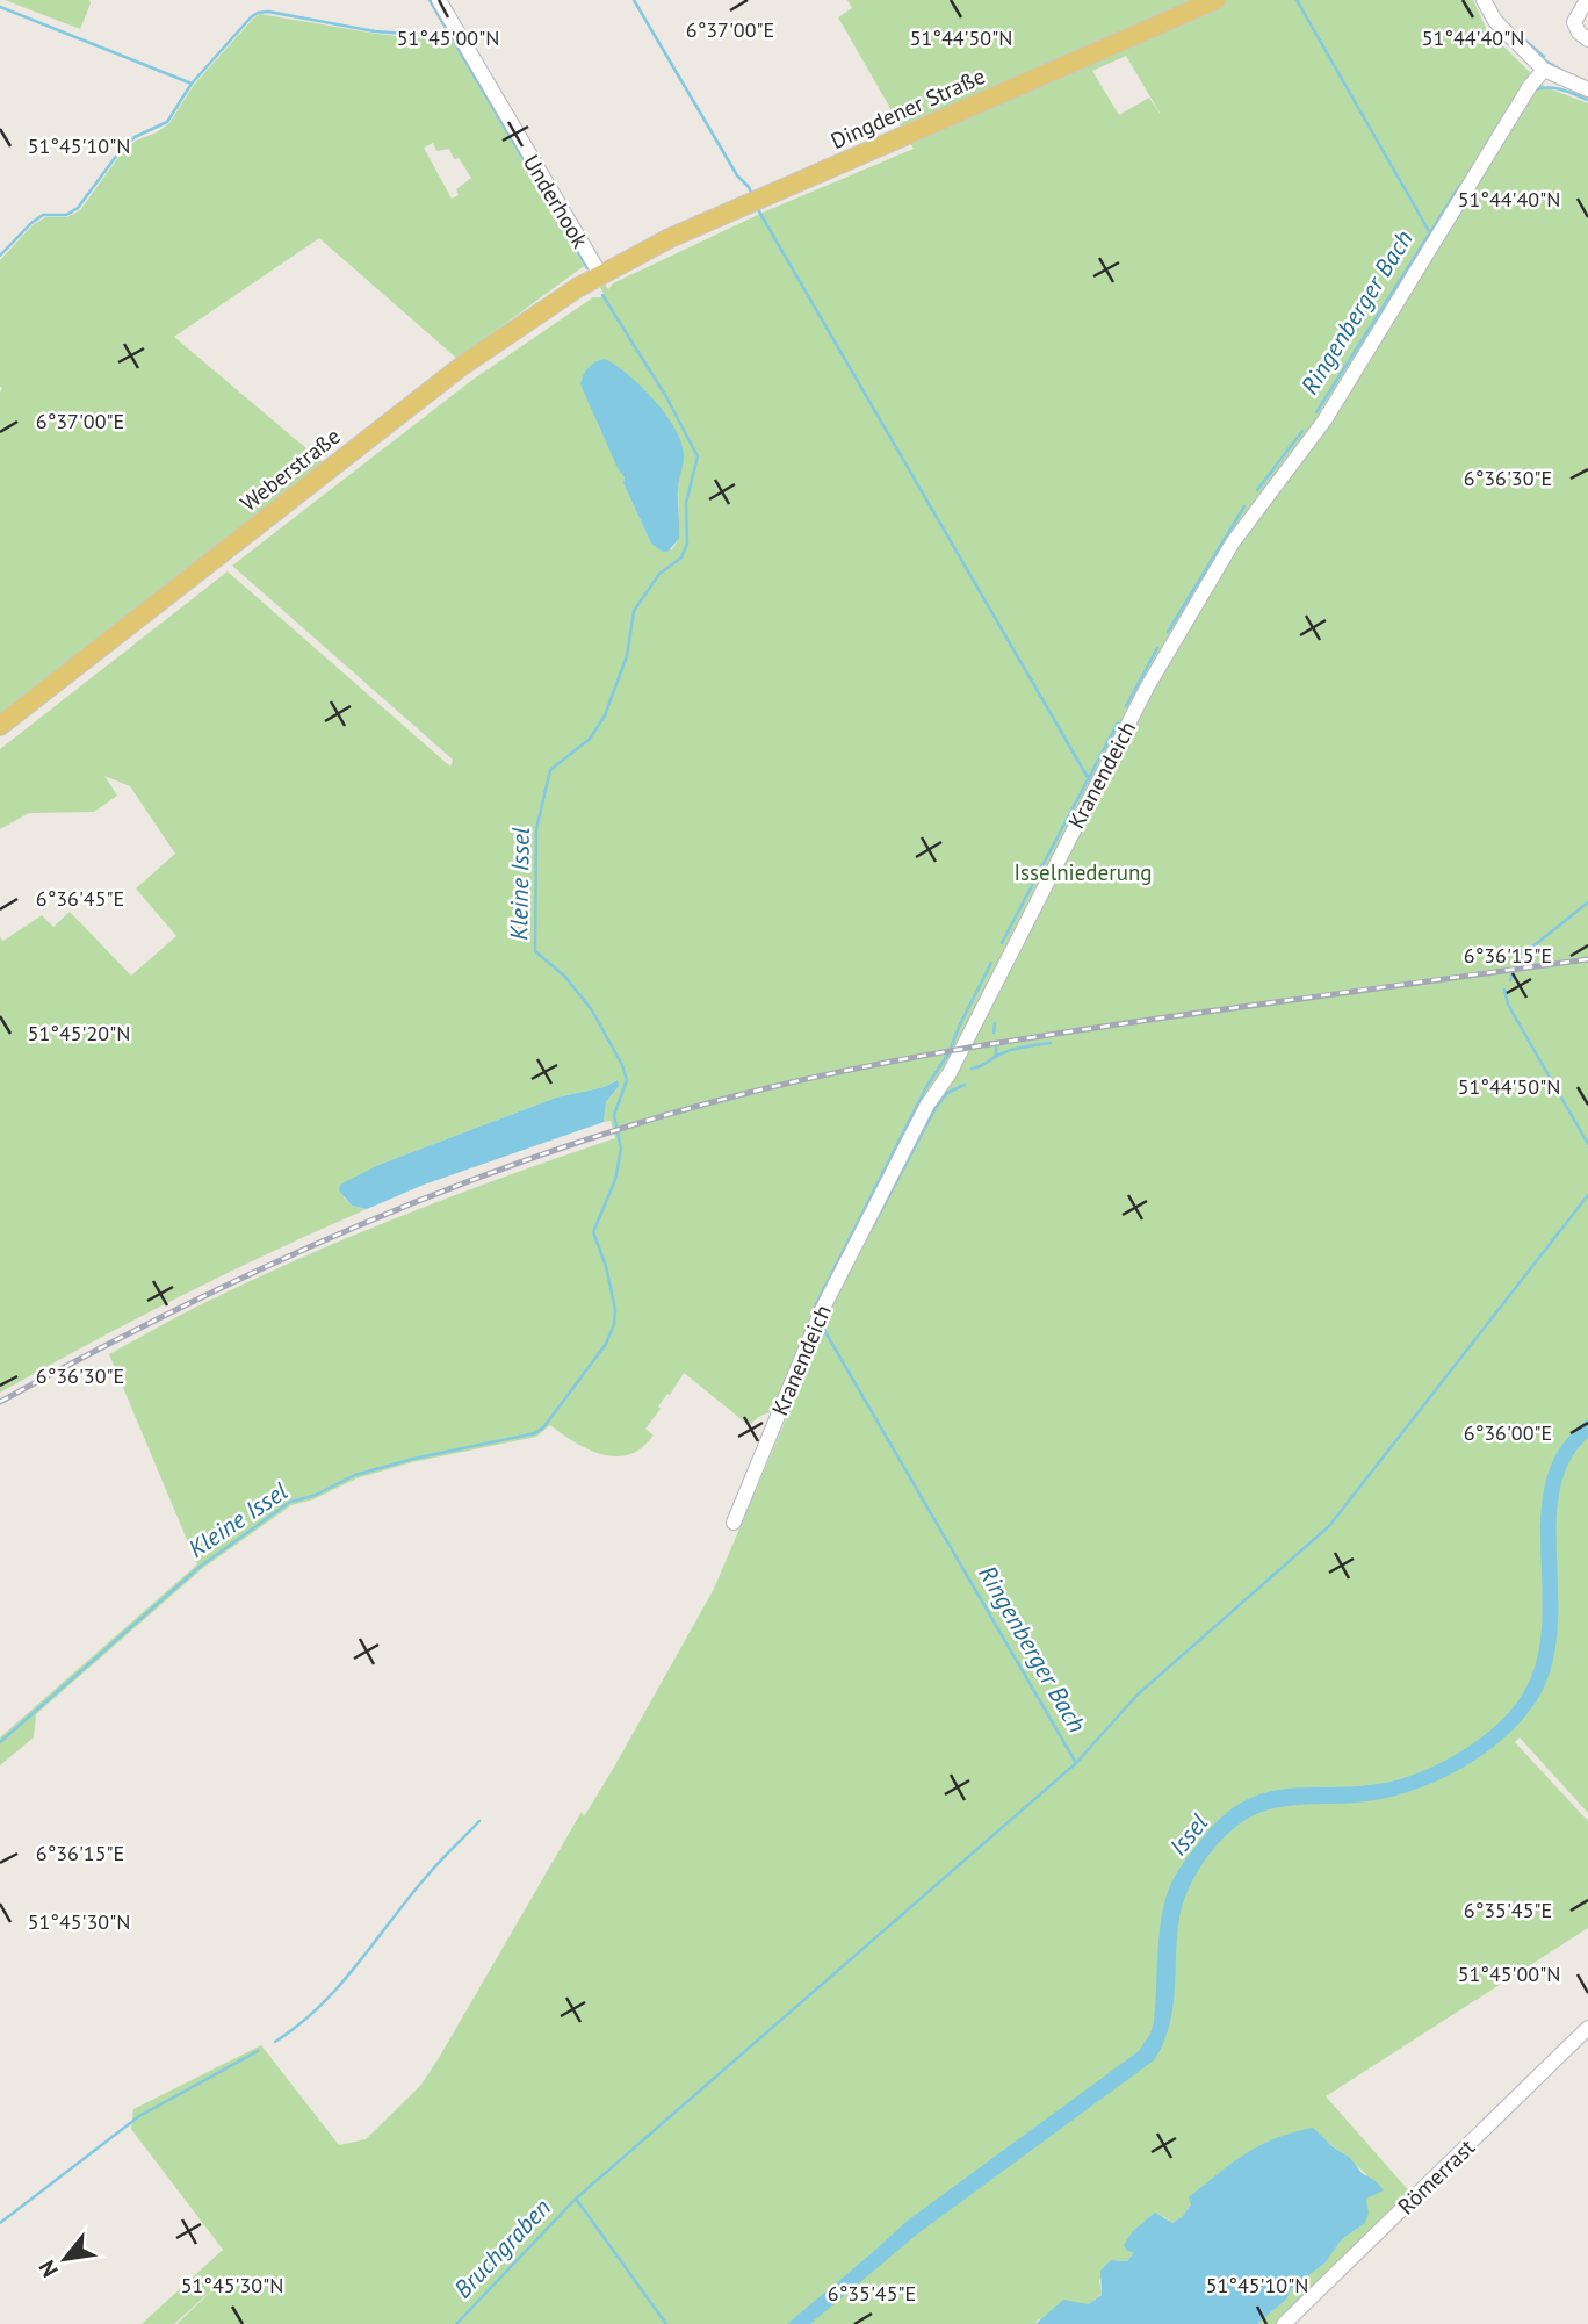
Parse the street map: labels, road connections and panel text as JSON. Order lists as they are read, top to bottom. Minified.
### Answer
{"streets":{"main road":["Dingdener Straße","Weberstraße"],"street":["Underhook","Kranendeich","Römerrast"]},"crossings":[["Dingdener Straße","Weberstraße"],["Underhook","Weberstraße"]],"water":["Ringenberger Bach","Kleine Issel","Issel","Bruchgraben"],"parks":["Isselniederung"],"north":"bottom left","coordinates":["6°37'00\"E","51°45'00\"N","51°44'50\"N","51°44'40\"N","51°45'10\"N","6°36'30\"E","6°36'45\"E","6°36'15\"E","51°45'20\"N","6°36'00\"E","6°35'45\"E","51°45'30\"N"]}
